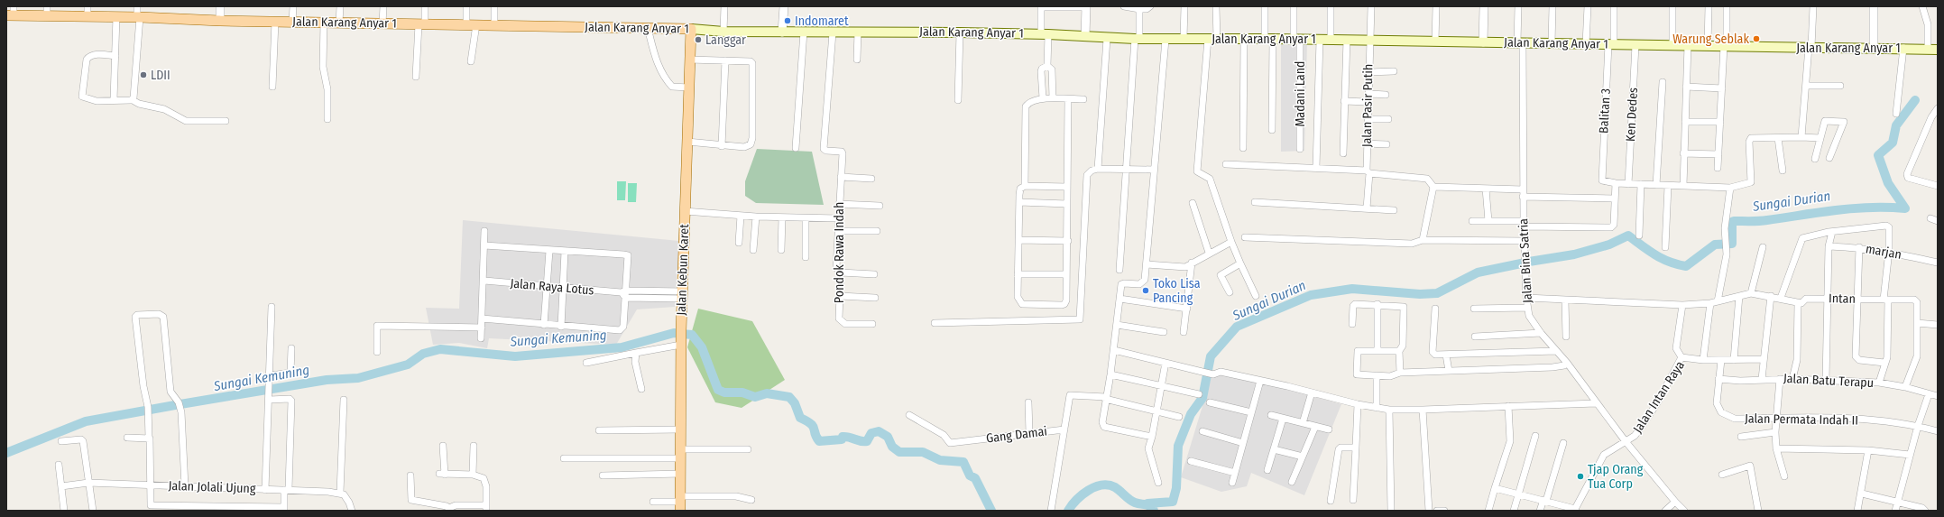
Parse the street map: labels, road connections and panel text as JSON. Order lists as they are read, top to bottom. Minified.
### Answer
{"streets":{"main road":["Jalan Karang Anyar 1","Jalan Kebun Karet"],"street":["Madani Land","Jalan Pasir Putih","Balitan 3","Ken Dedes","marjan","Pondok Rawa Indah","Jalan Bina Satria","Jalan Raya Lotus","Intan","Jalan Batu Terapu","Jalan Intan Raya","Jalan Permata Indah II","Gang Damai","Jalan Jolali Ujung"]},"crossings":[["Jalan Karang Anyar 1","Madani Land"],["Jalan Karang Anyar 1","Jalan Pasir Putih"],["Jalan Karang Anyar 1","Balitan 3"],["Jalan Karang Anyar 1","Ken Dedes"],["Jalan Karang Anyar 1","Pondok Rawa Indah"],["Jalan Karang Anyar 1","Jalan Bina Satria"],["Jalan Karang Anyar 1","Jalan Kebun Karet"],["Jalan Bina Satria","Jalan Intan Raya"],["Jalan Kebun Karet","Jalan Raya Lotus"],["Intan","Jalan Batu Terapu"],["Jalan Batu Terapu","Jalan Permata Indah II"]],"water":["Sungai Durian","Sungai Kemuning"],"places":["Indomaret","Warung Seblak","Langgar","LDII","Toko Lisa Pancing","Tjap Orang Tua Corp"]}
